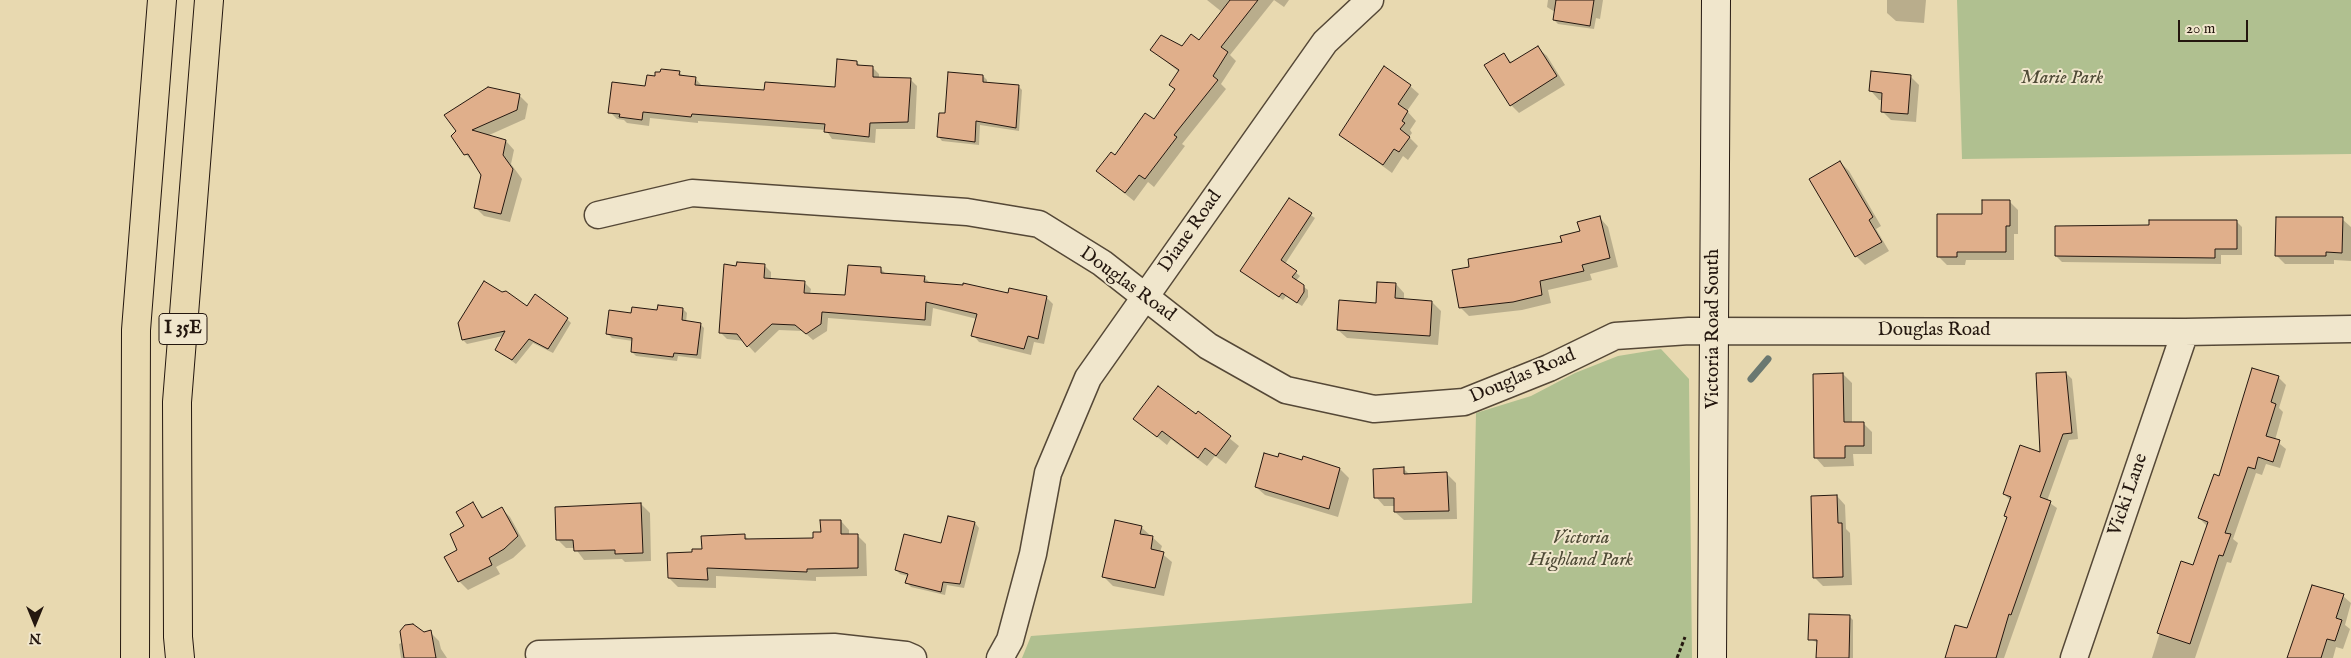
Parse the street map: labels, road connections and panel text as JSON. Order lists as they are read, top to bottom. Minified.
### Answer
{"streets":{"highway":["I 35E"],"street":["Diane Road","Douglas Road","Victoria Road South","Vicki Lane"]},"crossings":[["Diane Road","Douglas Road"],["Douglas Road","Victoria Road South"],["Douglas Road","Vicki Lane"]],"parks":["Marie Park","Victoria Highland Park"],"scale_bar":"20 m","north":"bottom"}
